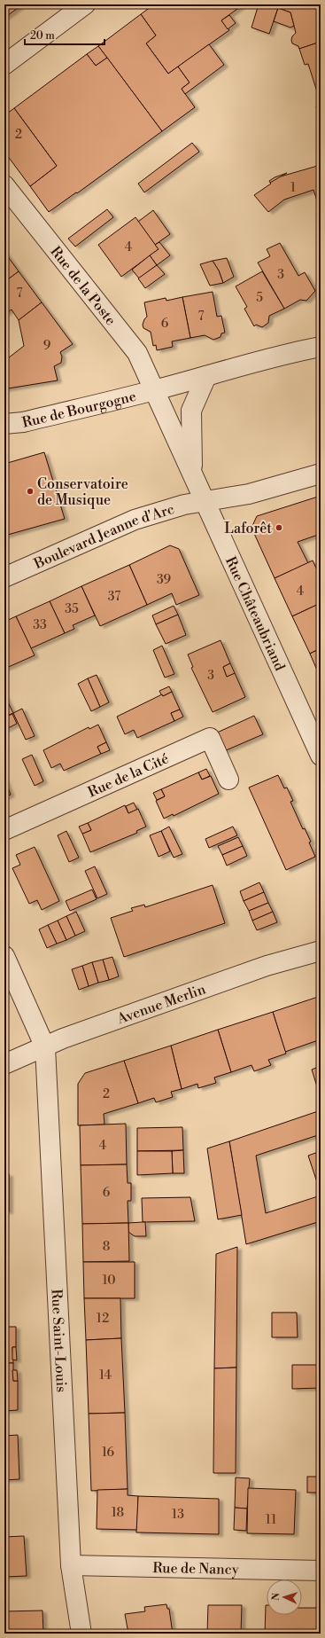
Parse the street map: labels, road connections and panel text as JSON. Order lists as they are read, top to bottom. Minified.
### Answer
{"streets":{"street":["Rue de la Poste","Rue de Bourgogne","Boulevard Jeanne d'Arc","Rue Châteaubriand","Rue de la Cité","Avenue Merlin","Rue Saint-Louis","Rue de Nancy"]},"crossings":[["Rue de la Poste","Rue de Bourgogne"],["Rue de la Poste","Rue Châteaubriand"],["Boulevard Jeanne d'Arc","Rue Châteaubriand"],["Avenue Merlin","Rue Saint-Louis"],["Rue Saint-Louis","Rue de Nancy"]],"places":["Conservatoire de Musique","Laforêt"],"house_numbers":["2","1","4","3","7","5","7","6","9","39","4","37","35","33","3","2","4","6","8","10","12","14","16","18","13","11"],"scale_bar":"20 m","north":"left"}
